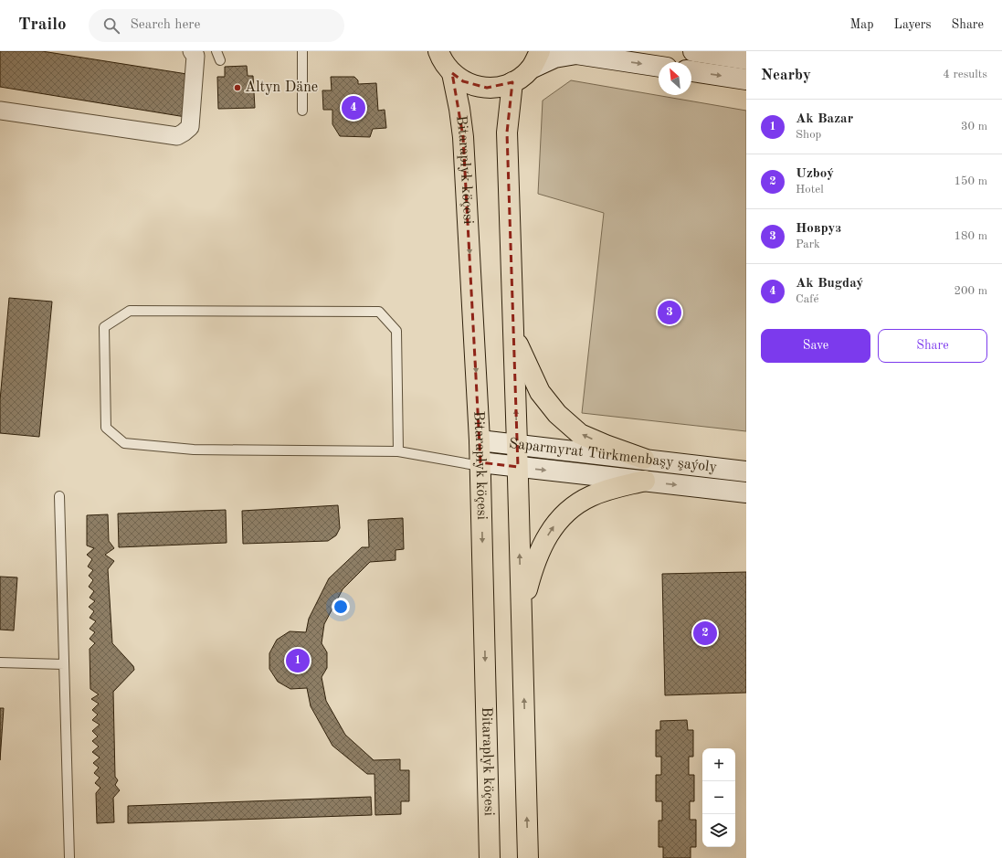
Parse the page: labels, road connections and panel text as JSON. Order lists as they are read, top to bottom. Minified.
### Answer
{"streets":{"highway":["Bitaraplyk köçesi"],"main road":["Saparmyrat Türkmenbaşy şaýoly"]},"crossings":[["Bitaraplyk köçesi","Saparmyrat Türkmenbaşy şaýoly"]],"places":["Altyn Däne"],"north":"top left","page":{"header":"Trailo","search":"Search here","nav":["Map","Layers","Share"],"heading":["Nearby","4 results"],"pins":["4","3","2","1"],"list":[{"mark":"1","name":"Ak Bazar","note":"Shop","value":"30 m"},{"mark":"2","name":"Uzboý","note":"Hotel","value":"150 m"},{"mark":"3","name":"Новруз","note":"Park","value":"180 m"},{"mark":"4","name":"Ak Bugdaý","note":"Café","value":"200 m"}],"buttons":["Save","Share"],"map_buttons":["+","−"]}}
